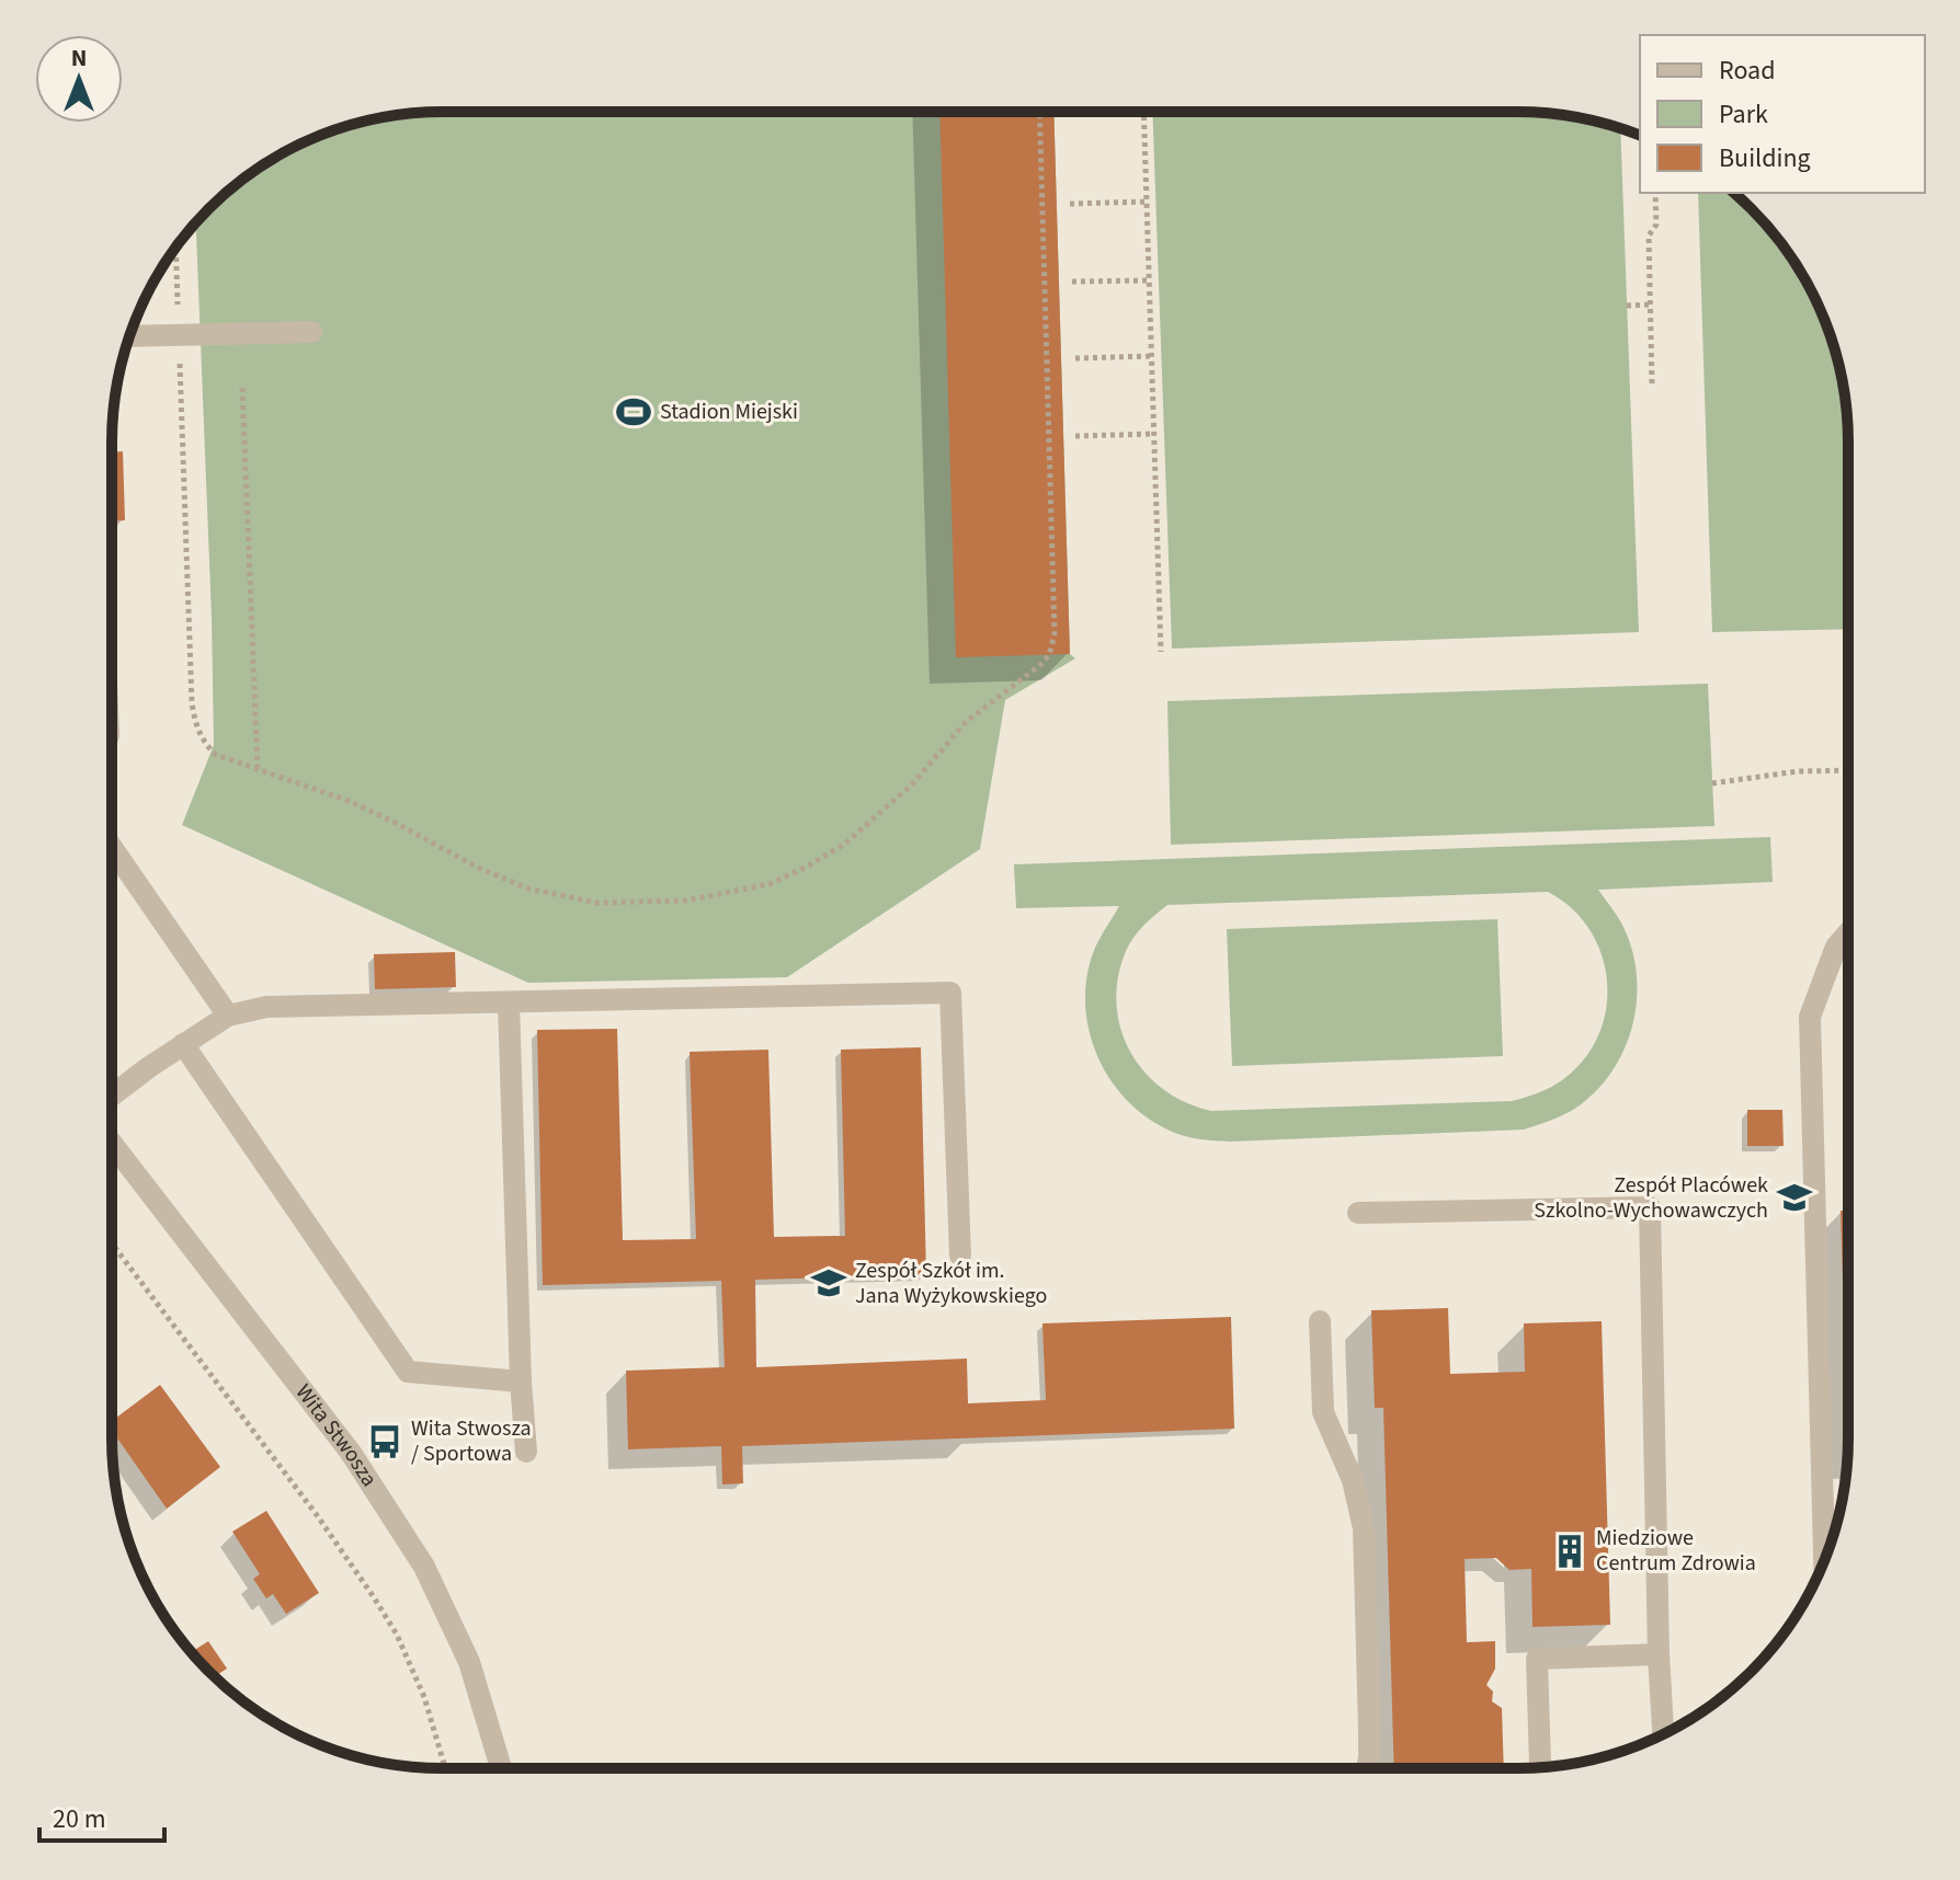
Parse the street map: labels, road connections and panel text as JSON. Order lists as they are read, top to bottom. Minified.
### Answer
{"streets":{"street":["Wita Stwosza"]},"places":{"sports":["Stadion Miejski"],"school or university":["Zespół Placówek Szkolno-Wychowawczych","Zespół Szkół im. Jana Wyżykowskiego"],"bus stop":["Wita Stwosza / Sportowa"],"building":["Miedziowe Centrum Zdrowia"]},"legend":["Road","Park","Building"],"scale_bar":"20 m","north":"top"}
